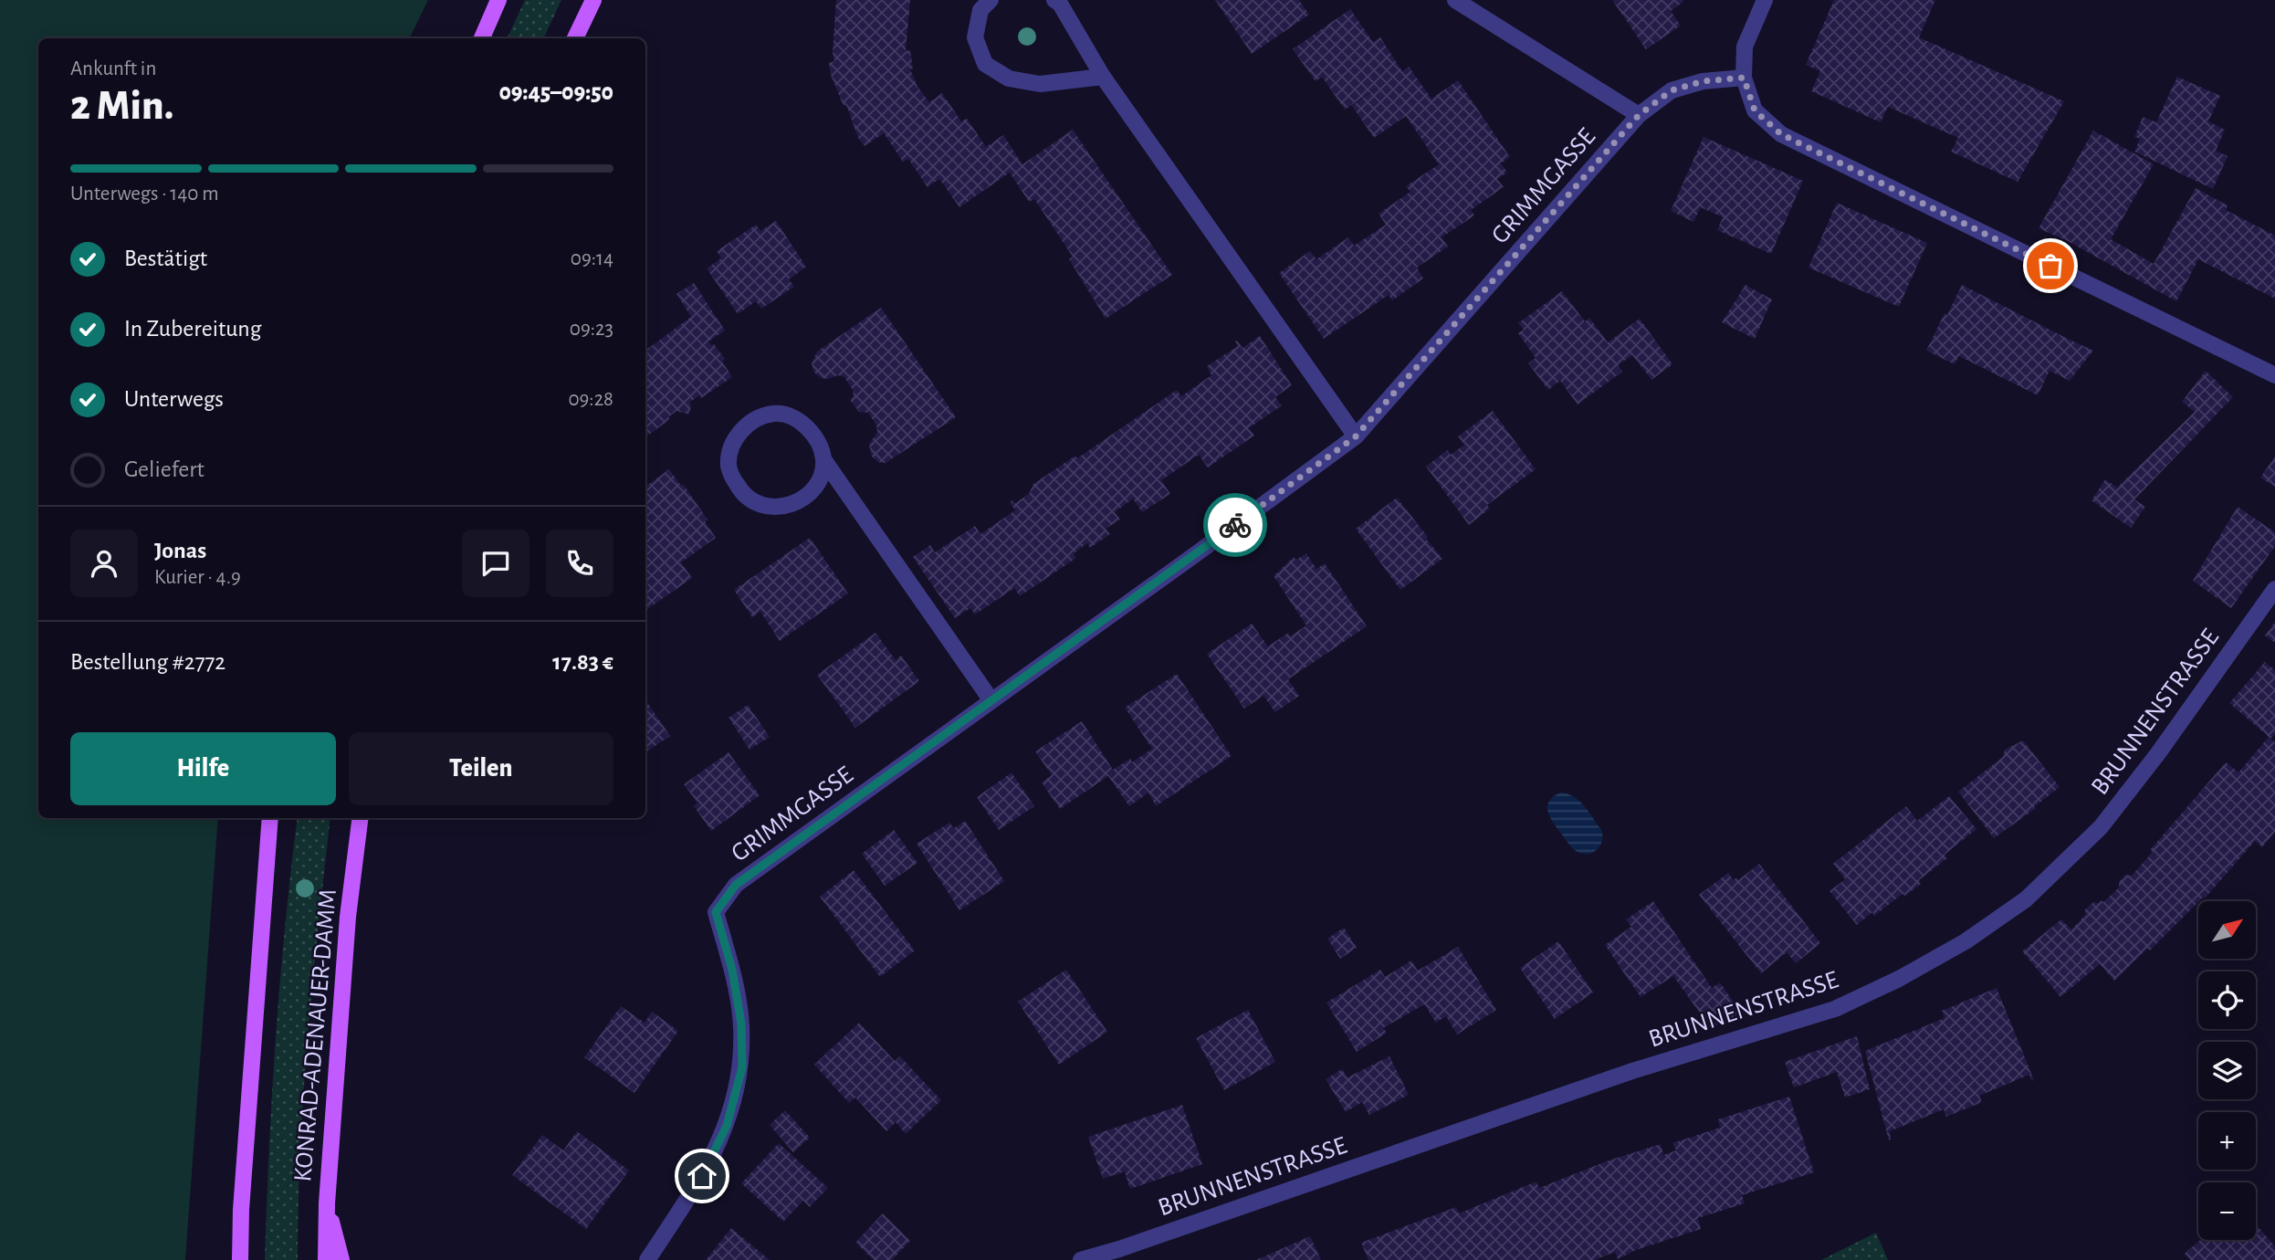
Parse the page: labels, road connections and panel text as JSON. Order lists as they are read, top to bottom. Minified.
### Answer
{"streets":{"main road":["KONRAD-ADENAUER-DAMM"],"street":["GRIMMGASSE","BRUNNENSTRASSE"]},"north":"top right","page":{"heading":["2 Min.","Ankunft in","09:45–09:50"],"panel":["Jonas","Kurier · 4.9","Bestellung #2772","17.83 €"],"bar":"Unterwegs · 140 m","list":[["Bestätigt","09:14"],["In Zubereitung","09:23"],["Unterwegs","09:28"],"Geliefert"],"buttons":["Hilfe","Teilen"],"map_buttons":["+","−"]}}
